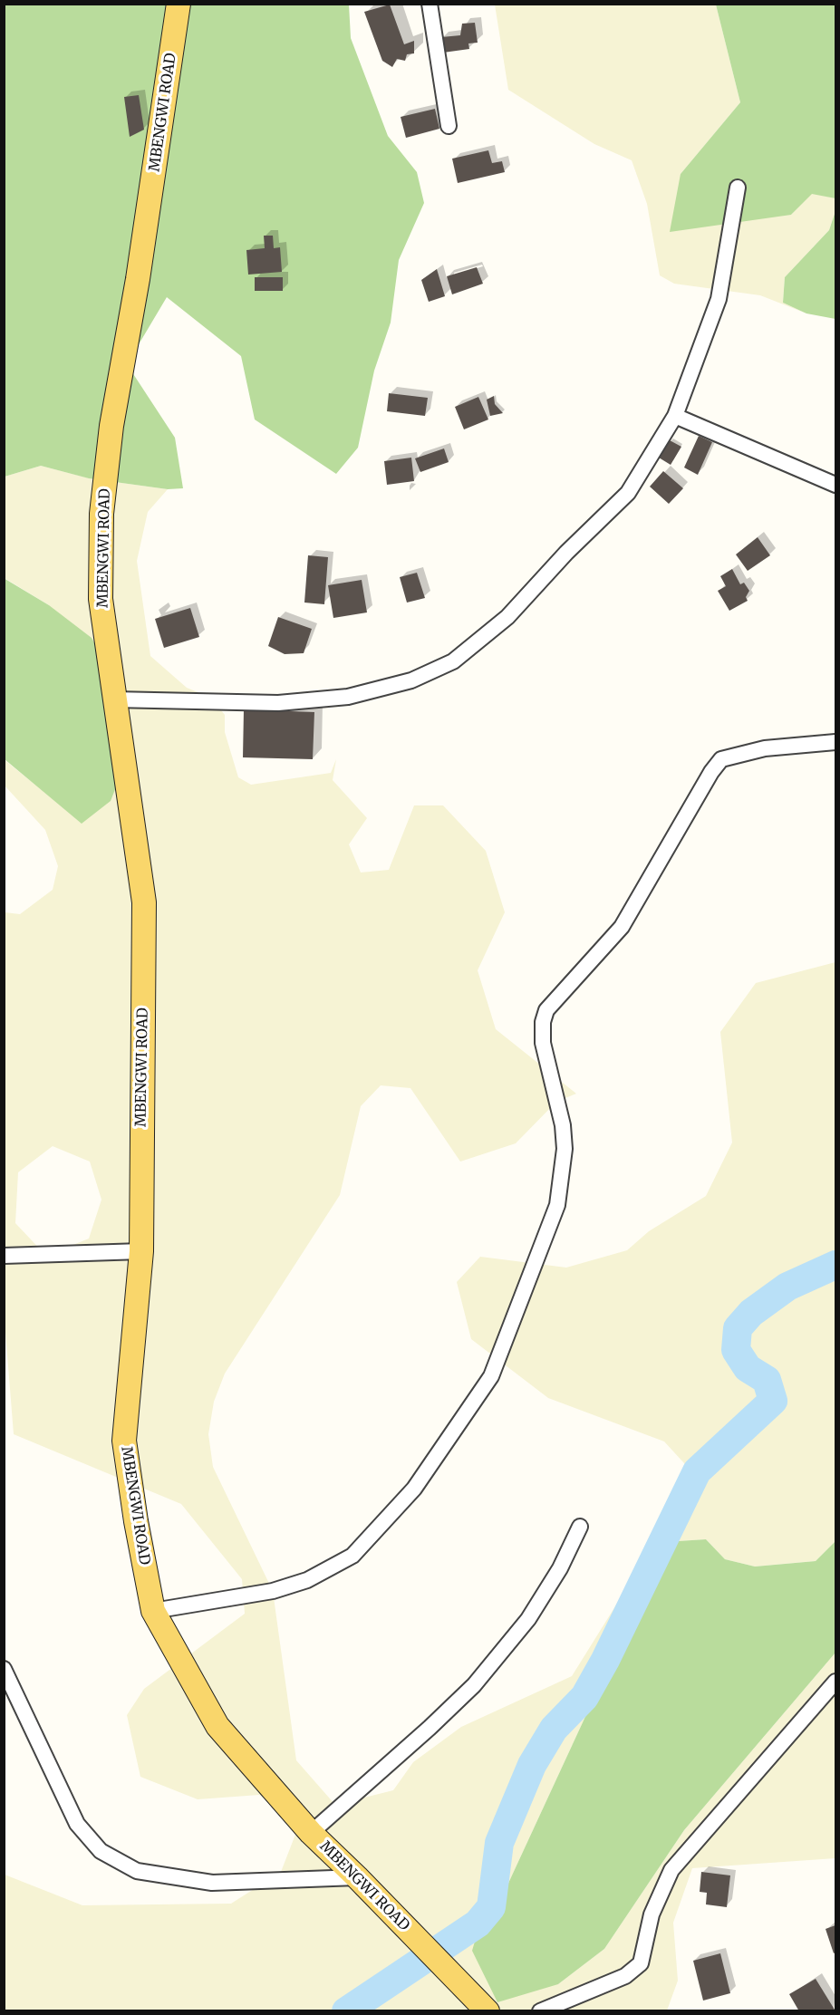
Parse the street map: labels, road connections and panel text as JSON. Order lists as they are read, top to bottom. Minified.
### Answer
{"streets":{"main road":["MBENGWI ROAD"]}}
